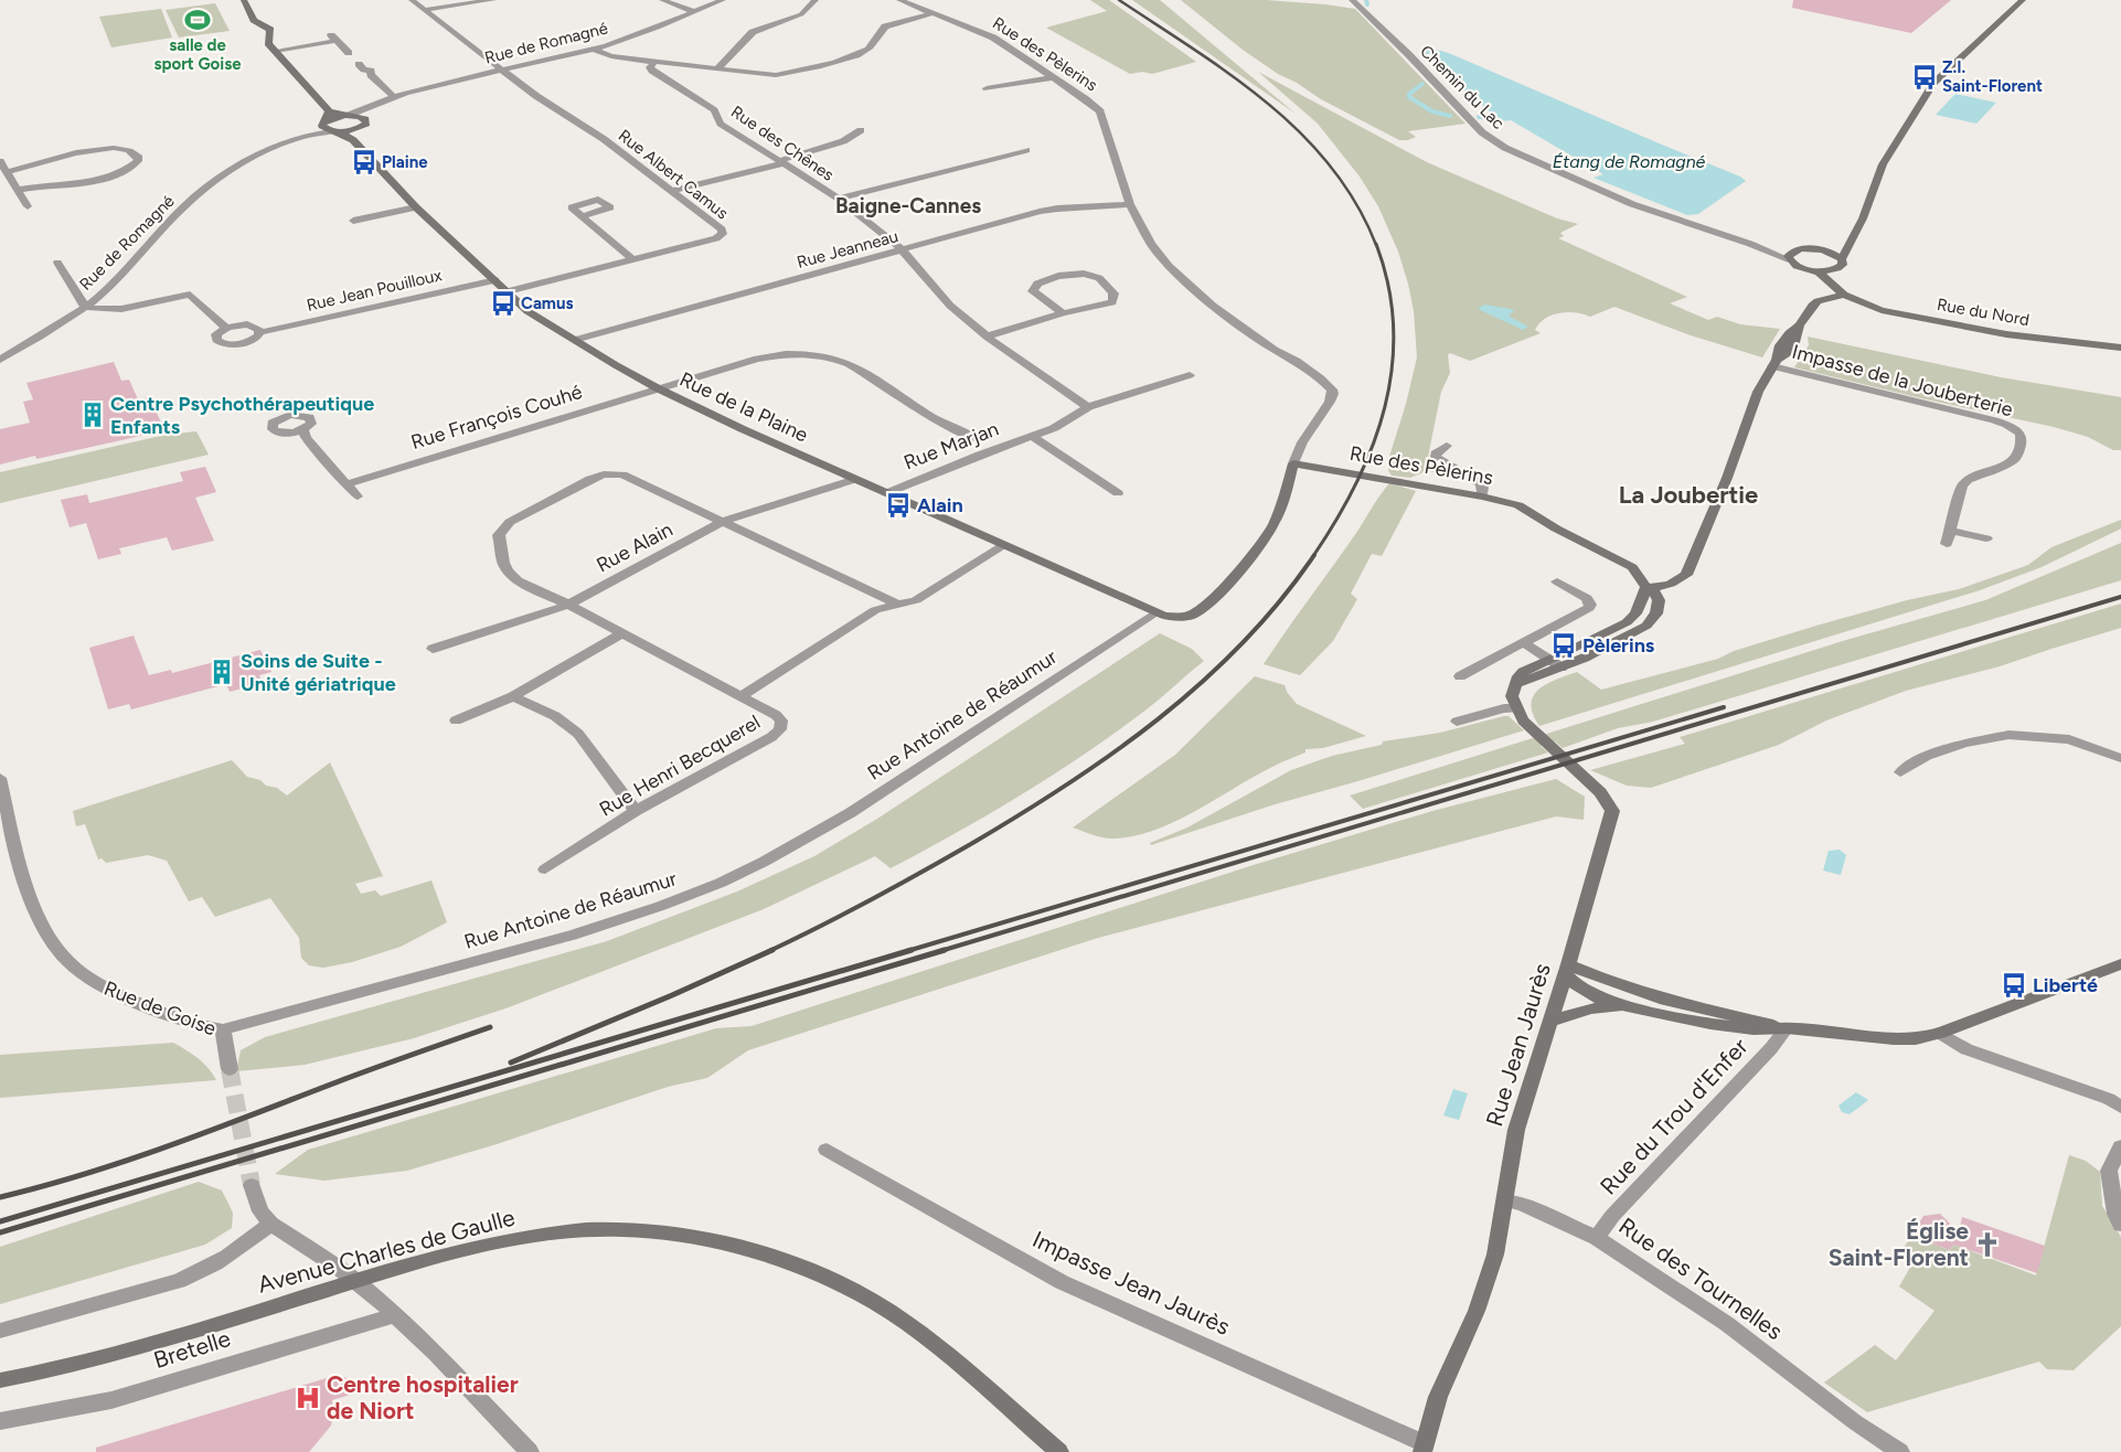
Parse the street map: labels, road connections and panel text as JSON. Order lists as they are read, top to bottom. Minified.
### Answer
{"streets":{"street":["Rue de Romagné","Rue des Pèlerins","Chemin du Lac","Rue des Chênes","Rue Albert Camus","Rue Jeanneau","Rue Jean Pouilloux","Rue du Nord","Impasse de la Jouberterie","Rue de la Plaine","Rue François Couhé","Rue Marjan","Rue Alain","Rue Antoine de Réaumur","Rue Henri Becquerel","Rue de Goise","Rue Jean Jaurès","Rue du Trou d'Enfer","Avenue Charles de Gaulle","Rue des Tournelles","Impasse Jean Jaurès","Bretelle"]},"crossings":[["Rue de Romagné","Rue Albert Camus"],["Rue de Romagné","Rue de la Plaine"],["Rue des Pèlerins","Rue Jeanneau"],["Rue des Pèlerins","Rue de la Plaine"],["Rue des Chênes","Rue Jeanneau"],["Rue des Chênes","Rue Marjan"],["Rue Albert Camus","Rue de la Plaine"],["Rue Jeanneau","Rue de la Plaine"],["Rue Jean Pouilloux","Rue de la Plaine"],["Rue de la Plaine","Rue François Couhé"],["Rue de la Plaine","Rue Marjan"],["Rue de la Plaine","Rue Alain"],["Rue de la Plaine","Rue Antoine de Réaumur"],["Rue de la Plaine","Rue Henri Becquerel"],["Rue Antoine de Réaumur","Rue de Goise"],["Rue Jean Jaurès","Rue des Tournelles"],["Rue Jean Jaurès","Impasse Jean Jaurès"],["Rue du Trou d'Enfer","Rue des Tournelles"]],"districts":["Baigne-Cannes","La Joubertie"],"water":["Étang de Romagné"],"places":{"sports":["salle de sport Goise"],"bus stop":["Z.I. Saint-Florent","Plaine","Camus","Alain","Pèlerins","Liberté"],"building":["Centre Psychothérapeutique Enfants","Soins de Suite - Unité gériatrique"],"church":["Église Saint-Florent"],"hospital":["Centre hospitalier de Niort"]}}
